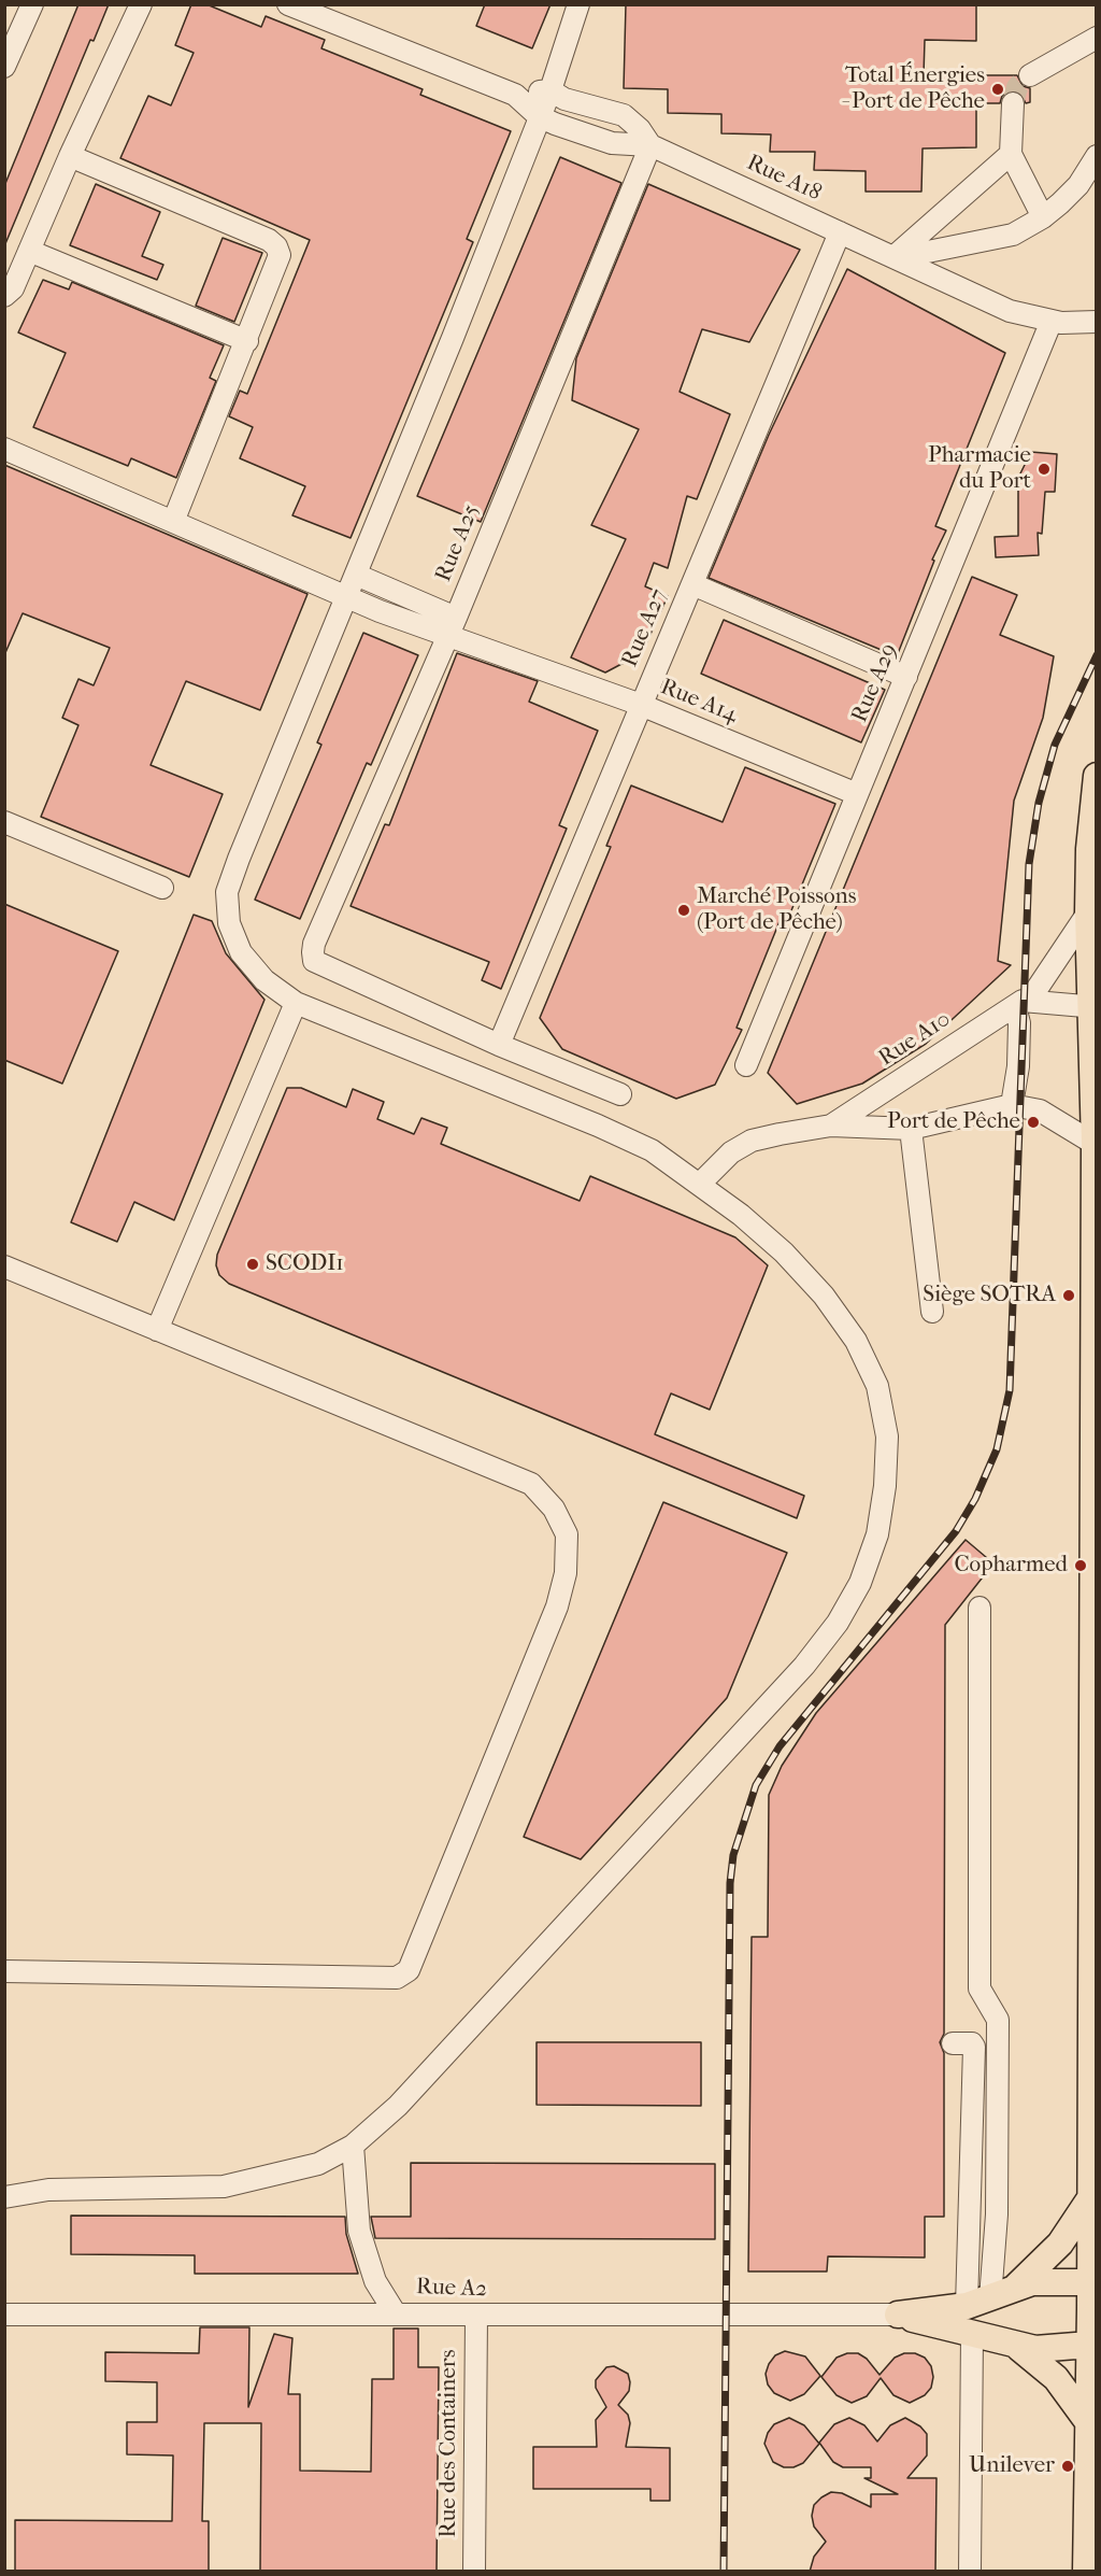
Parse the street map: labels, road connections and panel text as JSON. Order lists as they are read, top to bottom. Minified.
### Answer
{"streets":{"street":["Rue A18","Rue A25","Rue A27","Rue A29","Rue A14","Rue A10","Rue A2","Rue des Containers"]},"crossings":[["Rue A18","Rue A25"],["Rue A18","Rue A27"],["Rue A18","Rue A29"],["Rue A25","Rue A27"],["Rue A25","Rue A14"],["Rue A27","Rue A14"],["Rue A29","Rue A14"],["Rue A2","Rue des Containers"]],"places":["Total Énergies - Port de Pêche","Pharmacie du Port","Marché Poissons (Port de Pêche)","Port de Pêche","SCODI1","Siège SOTRA","Copharmed","Unilever"]}
